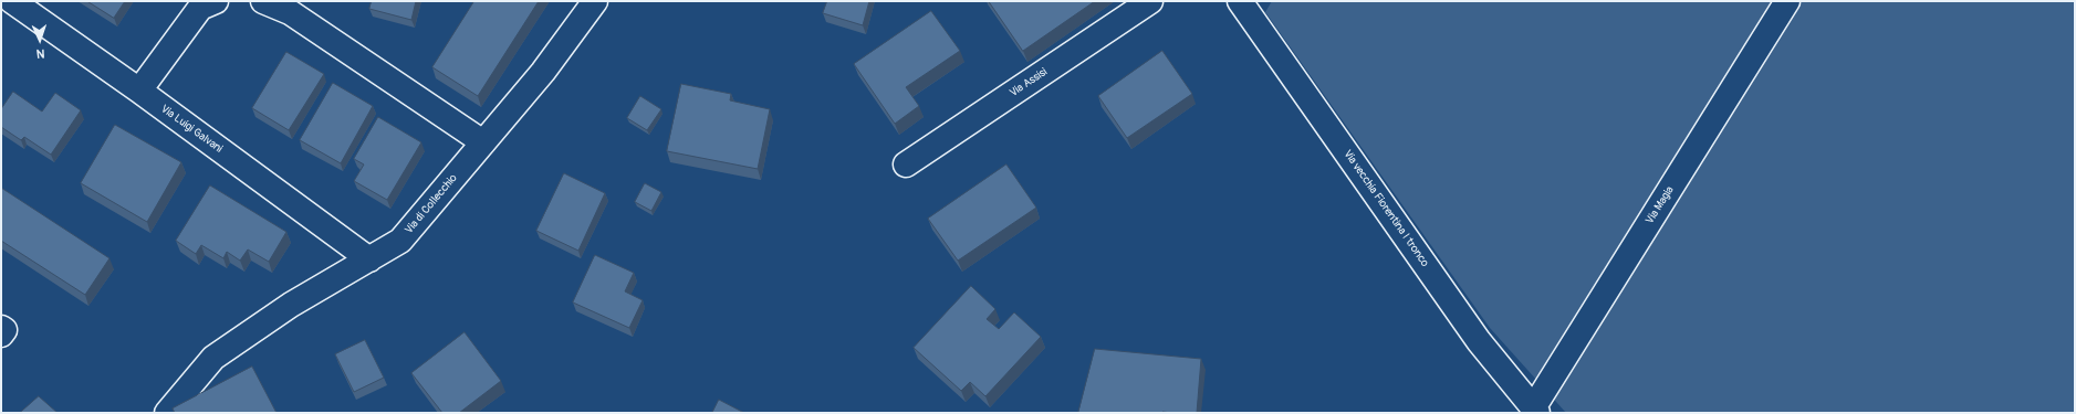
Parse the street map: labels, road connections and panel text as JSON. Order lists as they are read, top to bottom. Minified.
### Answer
{"streets":{"street":["Via Assisi","Via Luigi Galvani","Via di Collecchio","Via Magia","Via vecchia Fiorentina I tronco"]},"crossings":[["Via Luigi Galvani","Via di Collecchio"],["Via Magia","Via vecchia Fiorentina I tronco"]],"north":"bottom"}
